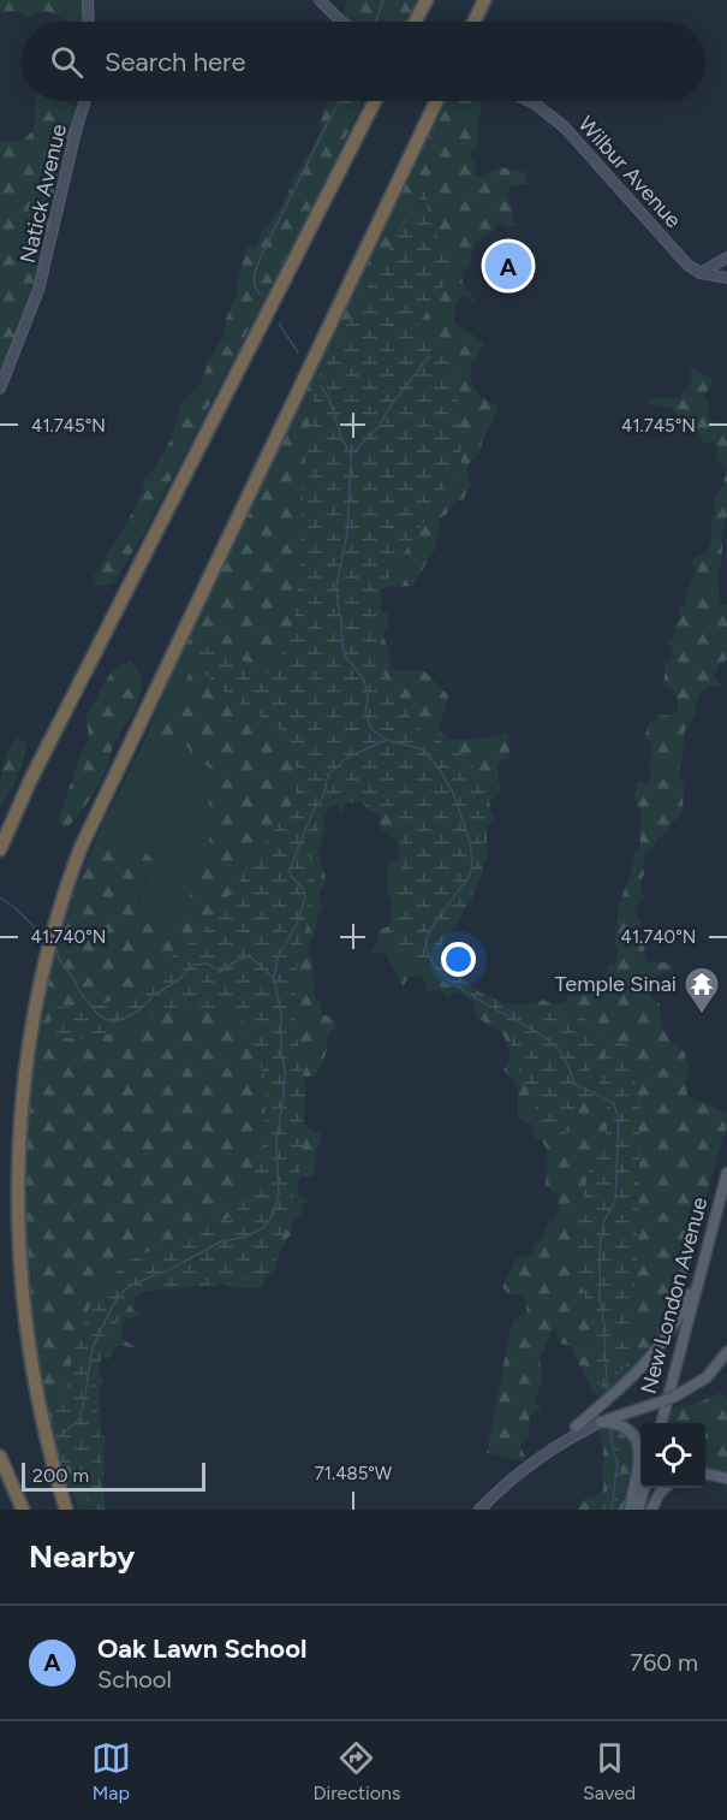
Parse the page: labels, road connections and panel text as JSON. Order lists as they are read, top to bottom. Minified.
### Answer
{"streets":{"main road":["Wilbur Avenue","Natick Avenue","New London Avenue"]},"places":{"temple":["Temple Sinai"]},"scale_bar":"200 m","page":{"search":"Search here","pins":"A","scale":"200 m","heading":"Nearby","list":[{"mark":"A","name":"Oak Lawn School","note":"School","value":"760 m"}],"nav":["Map","Directions","Saved"]},"coordinates":["41.745°N","41.740°N","71.485°W"]}
